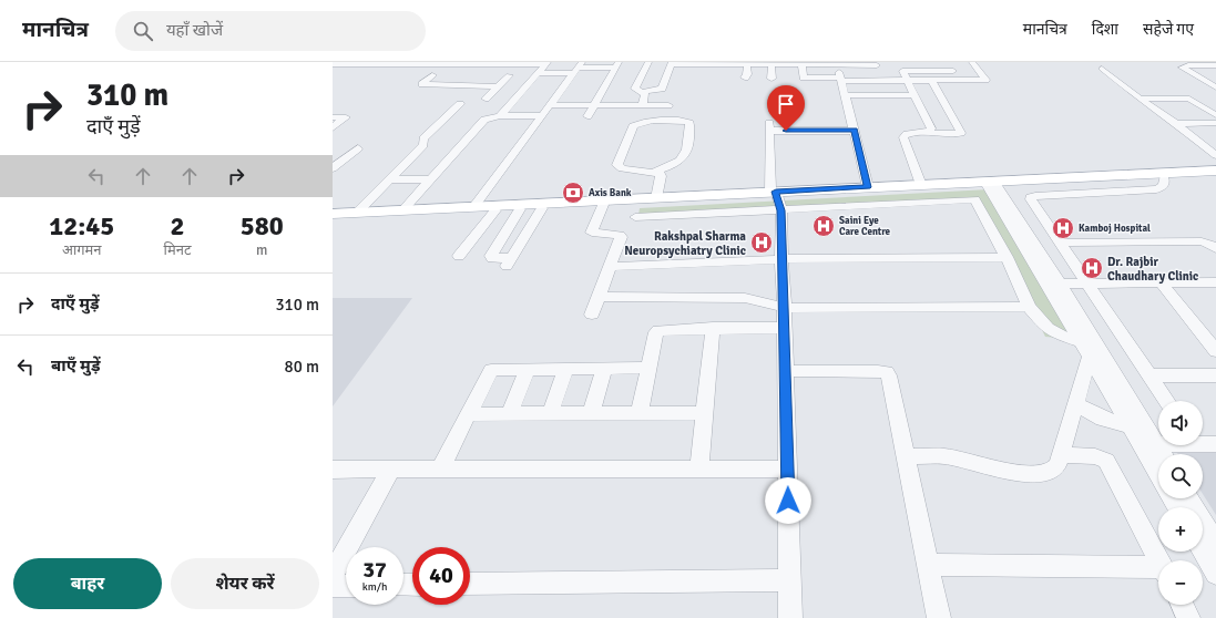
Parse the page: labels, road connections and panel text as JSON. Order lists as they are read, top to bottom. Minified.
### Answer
{"places":{"bank":["Axis Bank"],"hospital":["Saini Eye Care Centre","Kamboj Hospital","Rakshpal Sharma Neuropsychiatry Clinic","Dr. Rajbir Chaudhary Clinic"]},"page":{"header":"मानचित्र","search":"यहाँ खोजें","nav":["मानचित्र","दिशा","सहेजे गए"],"turn":["310 m","दाएँ मुड़ें"],"eta":["12:45","आगमन","2","मिनट","580","m"],"list":[{"name":"दाएँ मुड़ें","value":"310 m"},{"name":"बाएँ मुड़ें","value":"80 m"}],"map_buttons":["+","−"],"speed":"37 km/h","limit":"40","buttons":["बाहर","शेयर करें"]}}
